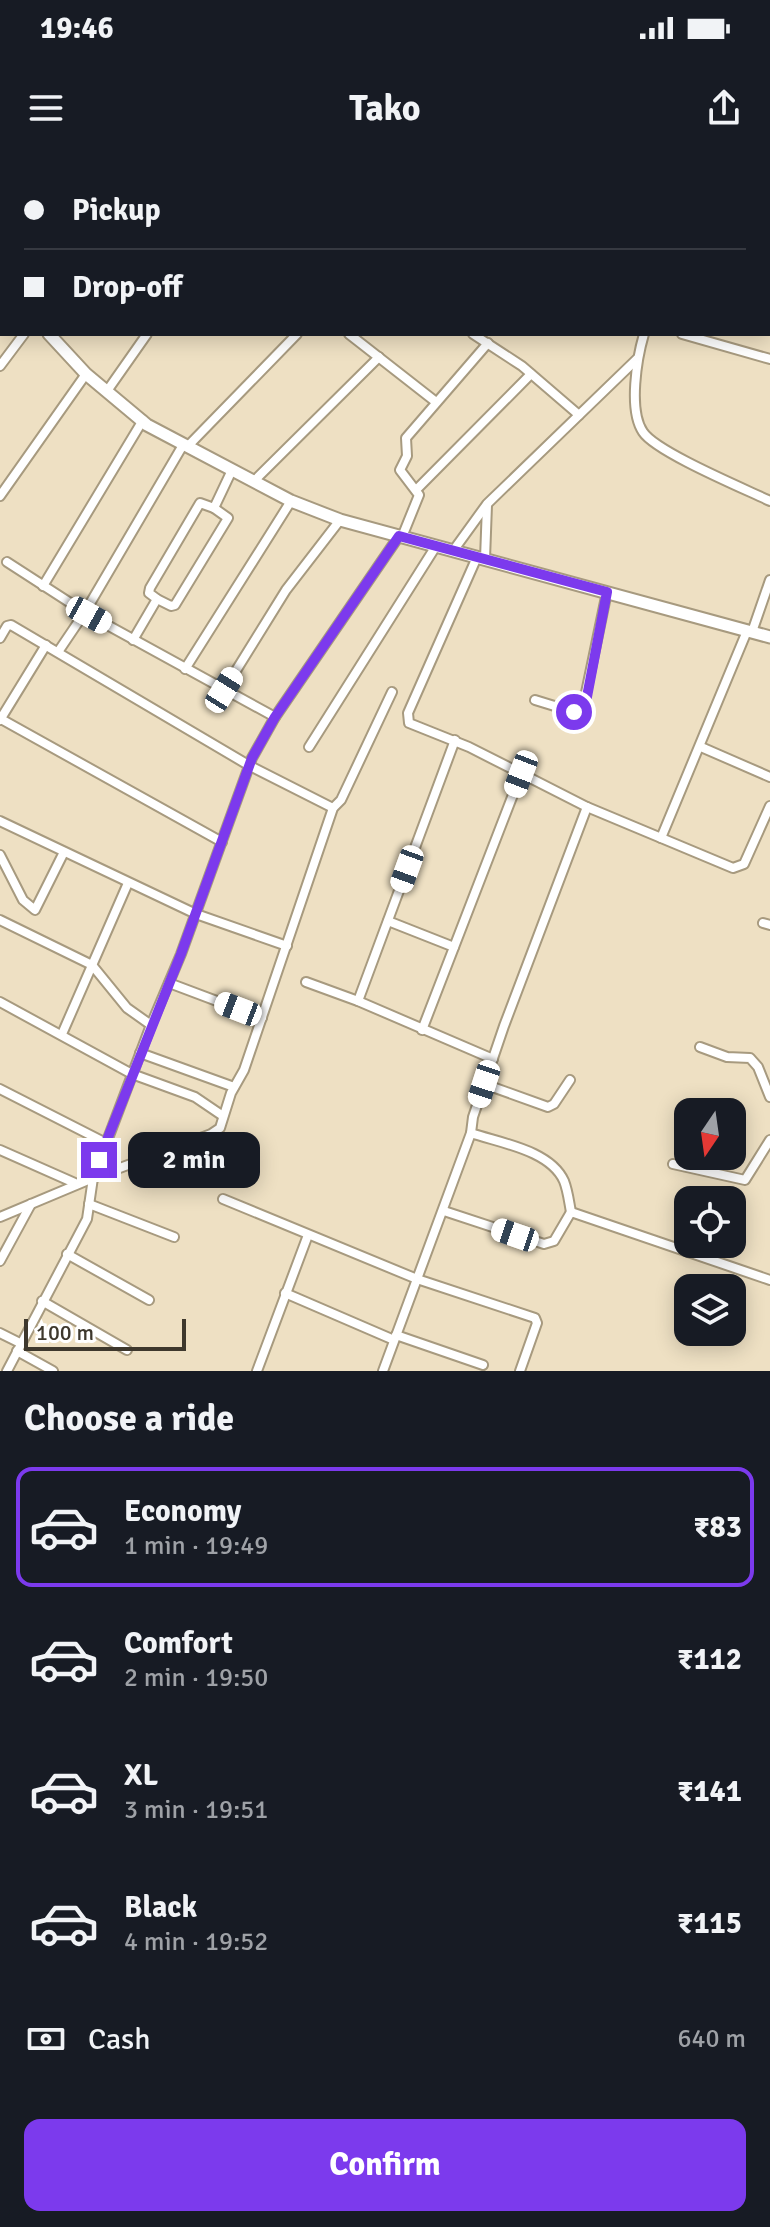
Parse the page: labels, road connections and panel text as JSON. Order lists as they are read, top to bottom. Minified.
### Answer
{"scale_bar":"100 m","north":"bottom","page":{"status":"19:46","header":"Tako","banner":["Pickup","Drop-off"],"bubble":"2 min","scale":"100 m","heading":"Choose a ride","list":[{"name":"Economy","note":"1 min · 19:49","value":"₹83"},{"name":"Comfort","note":"2 min · 19:50","value":"₹112"},{"name":"XL","note":"3 min · 19:51","value":"₹141"},{"name":"Black","note":"4 min · 19:52","value":"₹115"}],"pay":["Cash","640 m"],"buttons":"Confirm"}}
